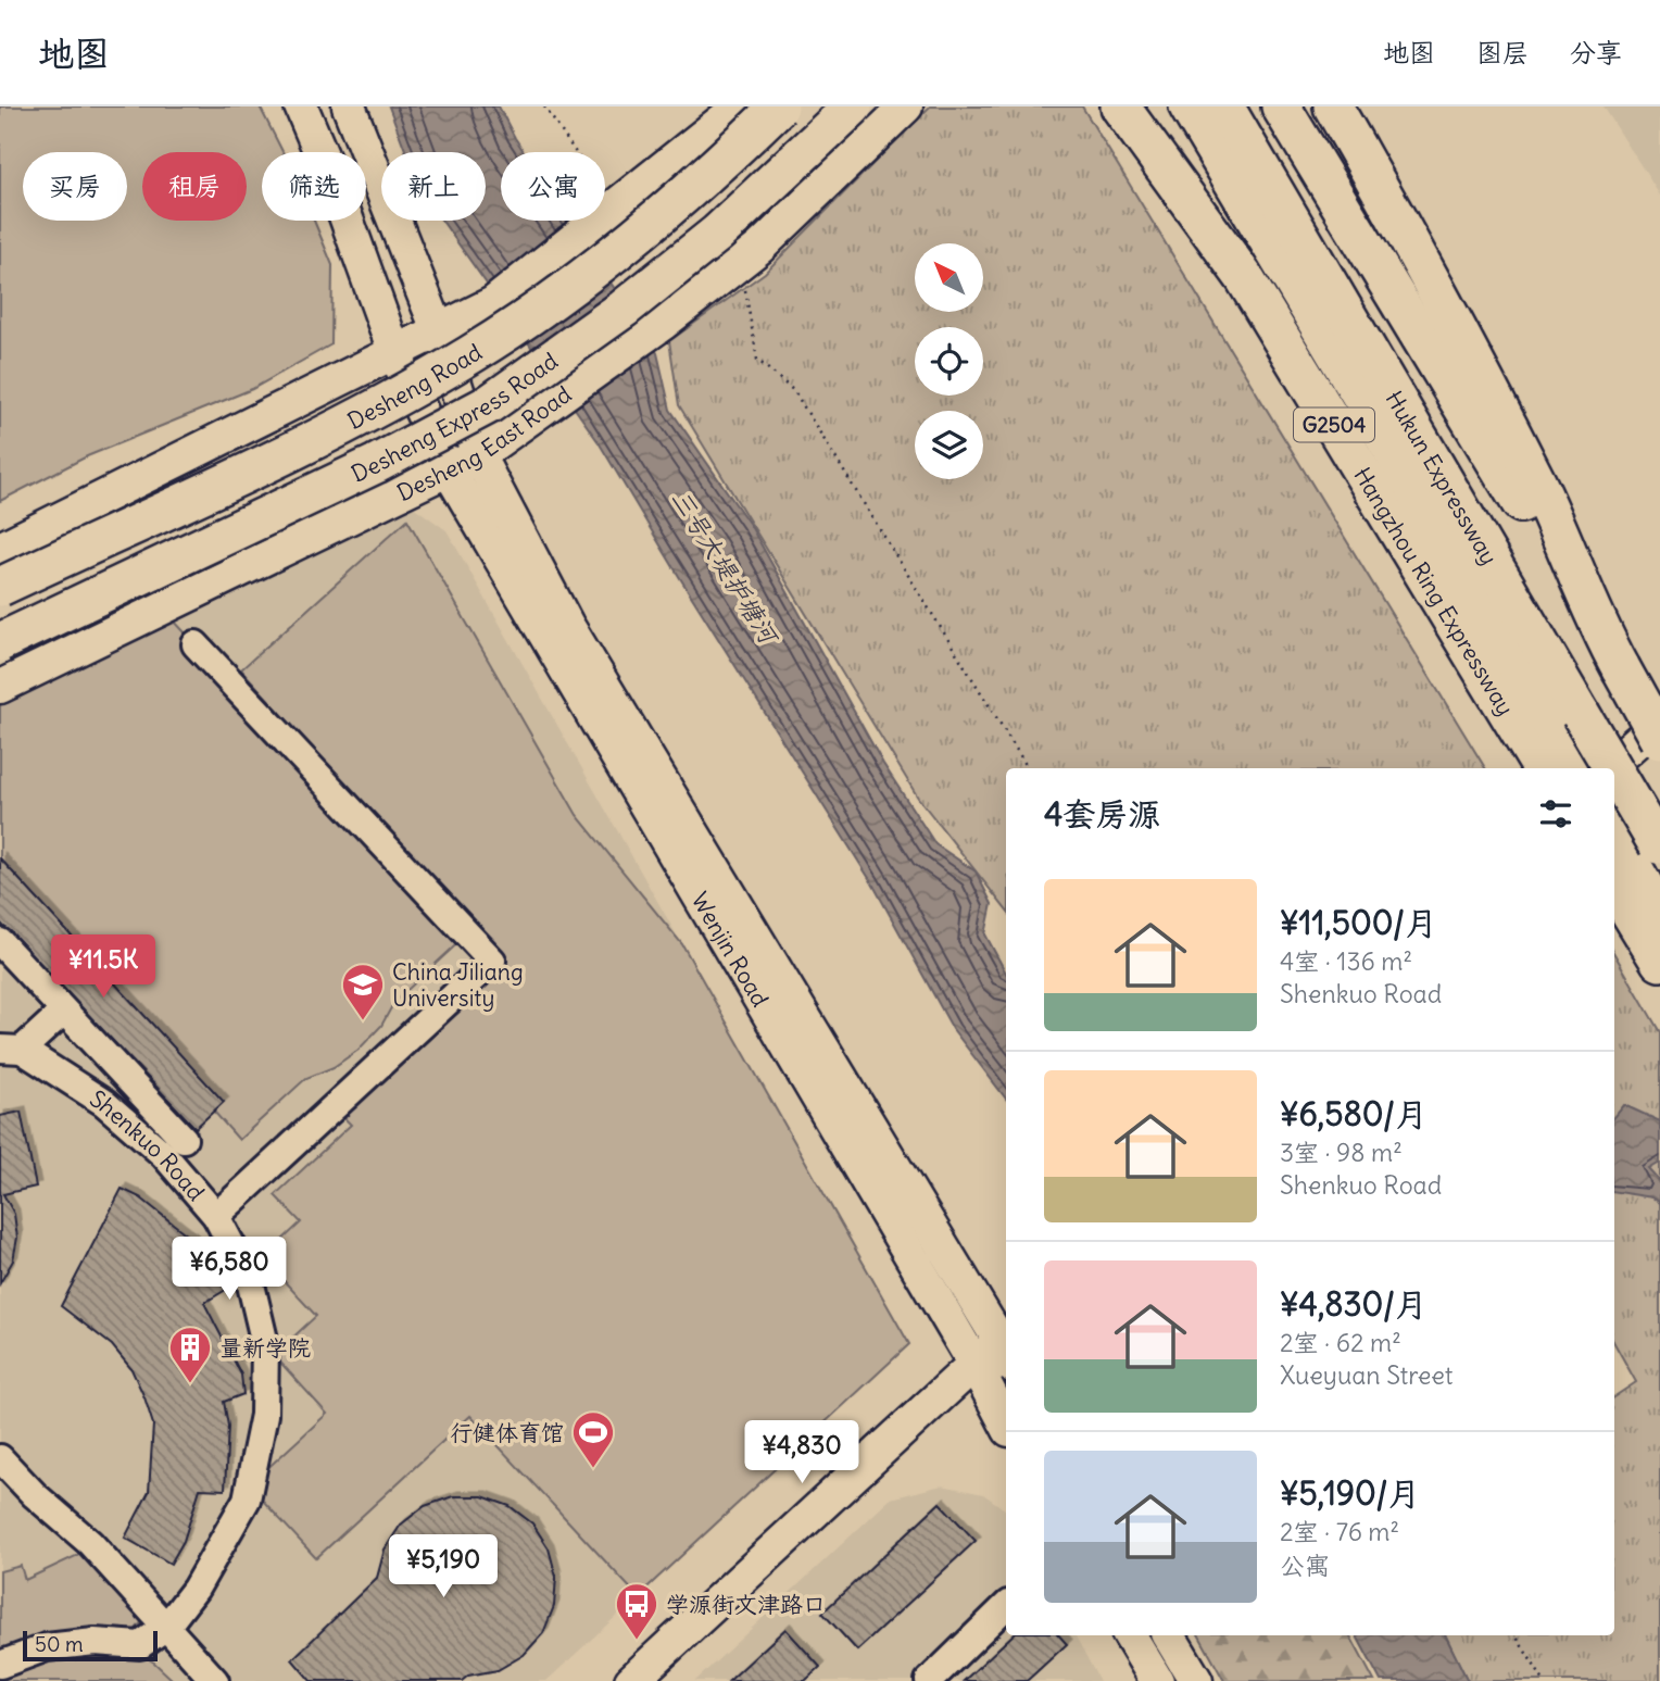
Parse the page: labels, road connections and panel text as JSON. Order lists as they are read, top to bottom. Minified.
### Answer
{"streets":{"highway":["Desheng Road","Desheng Express Road","G2504","Hukun Expressway","Hangzhou Ring Expressway"],"main road":["Desheng East Road","Wenjin Road"],"street":["Shenkuo Road"]},"crossings":[["Desheng East Road","Wenjin Road"],["Hukun Expressway","Hangzhou Ring Expressway"]],"water":["三号大堤护塘河"],"places":{"school or university":["China Jiliang University"],"building":["量新学院"],"sports":["行健体育馆"],"bus stop":["学源街文津路口"]},"scale_bar":"50 m","north":"top left","page":{"header":"地图","nav":["地图","图层","分享"],"chip":["买房","租房","筛选","新上","公寓"],"heading":"4套房源","list":[{"name":"¥11,500/月","note":"4室 · 136 m² · Shenkuo Road"},{"name":"¥6,580/月","note":"3室 · 98 m² · Shenkuo Road"},{"name":"¥4,830/月","note":"2室 · 62 m² · Xueyuan Street"},{"name":"¥5,190/月","note":"2室 · 76 m² · 公寓"}],"price":["¥11.5K","¥6,580","¥4,830","¥5,190"],"scale":"50 m"}}
